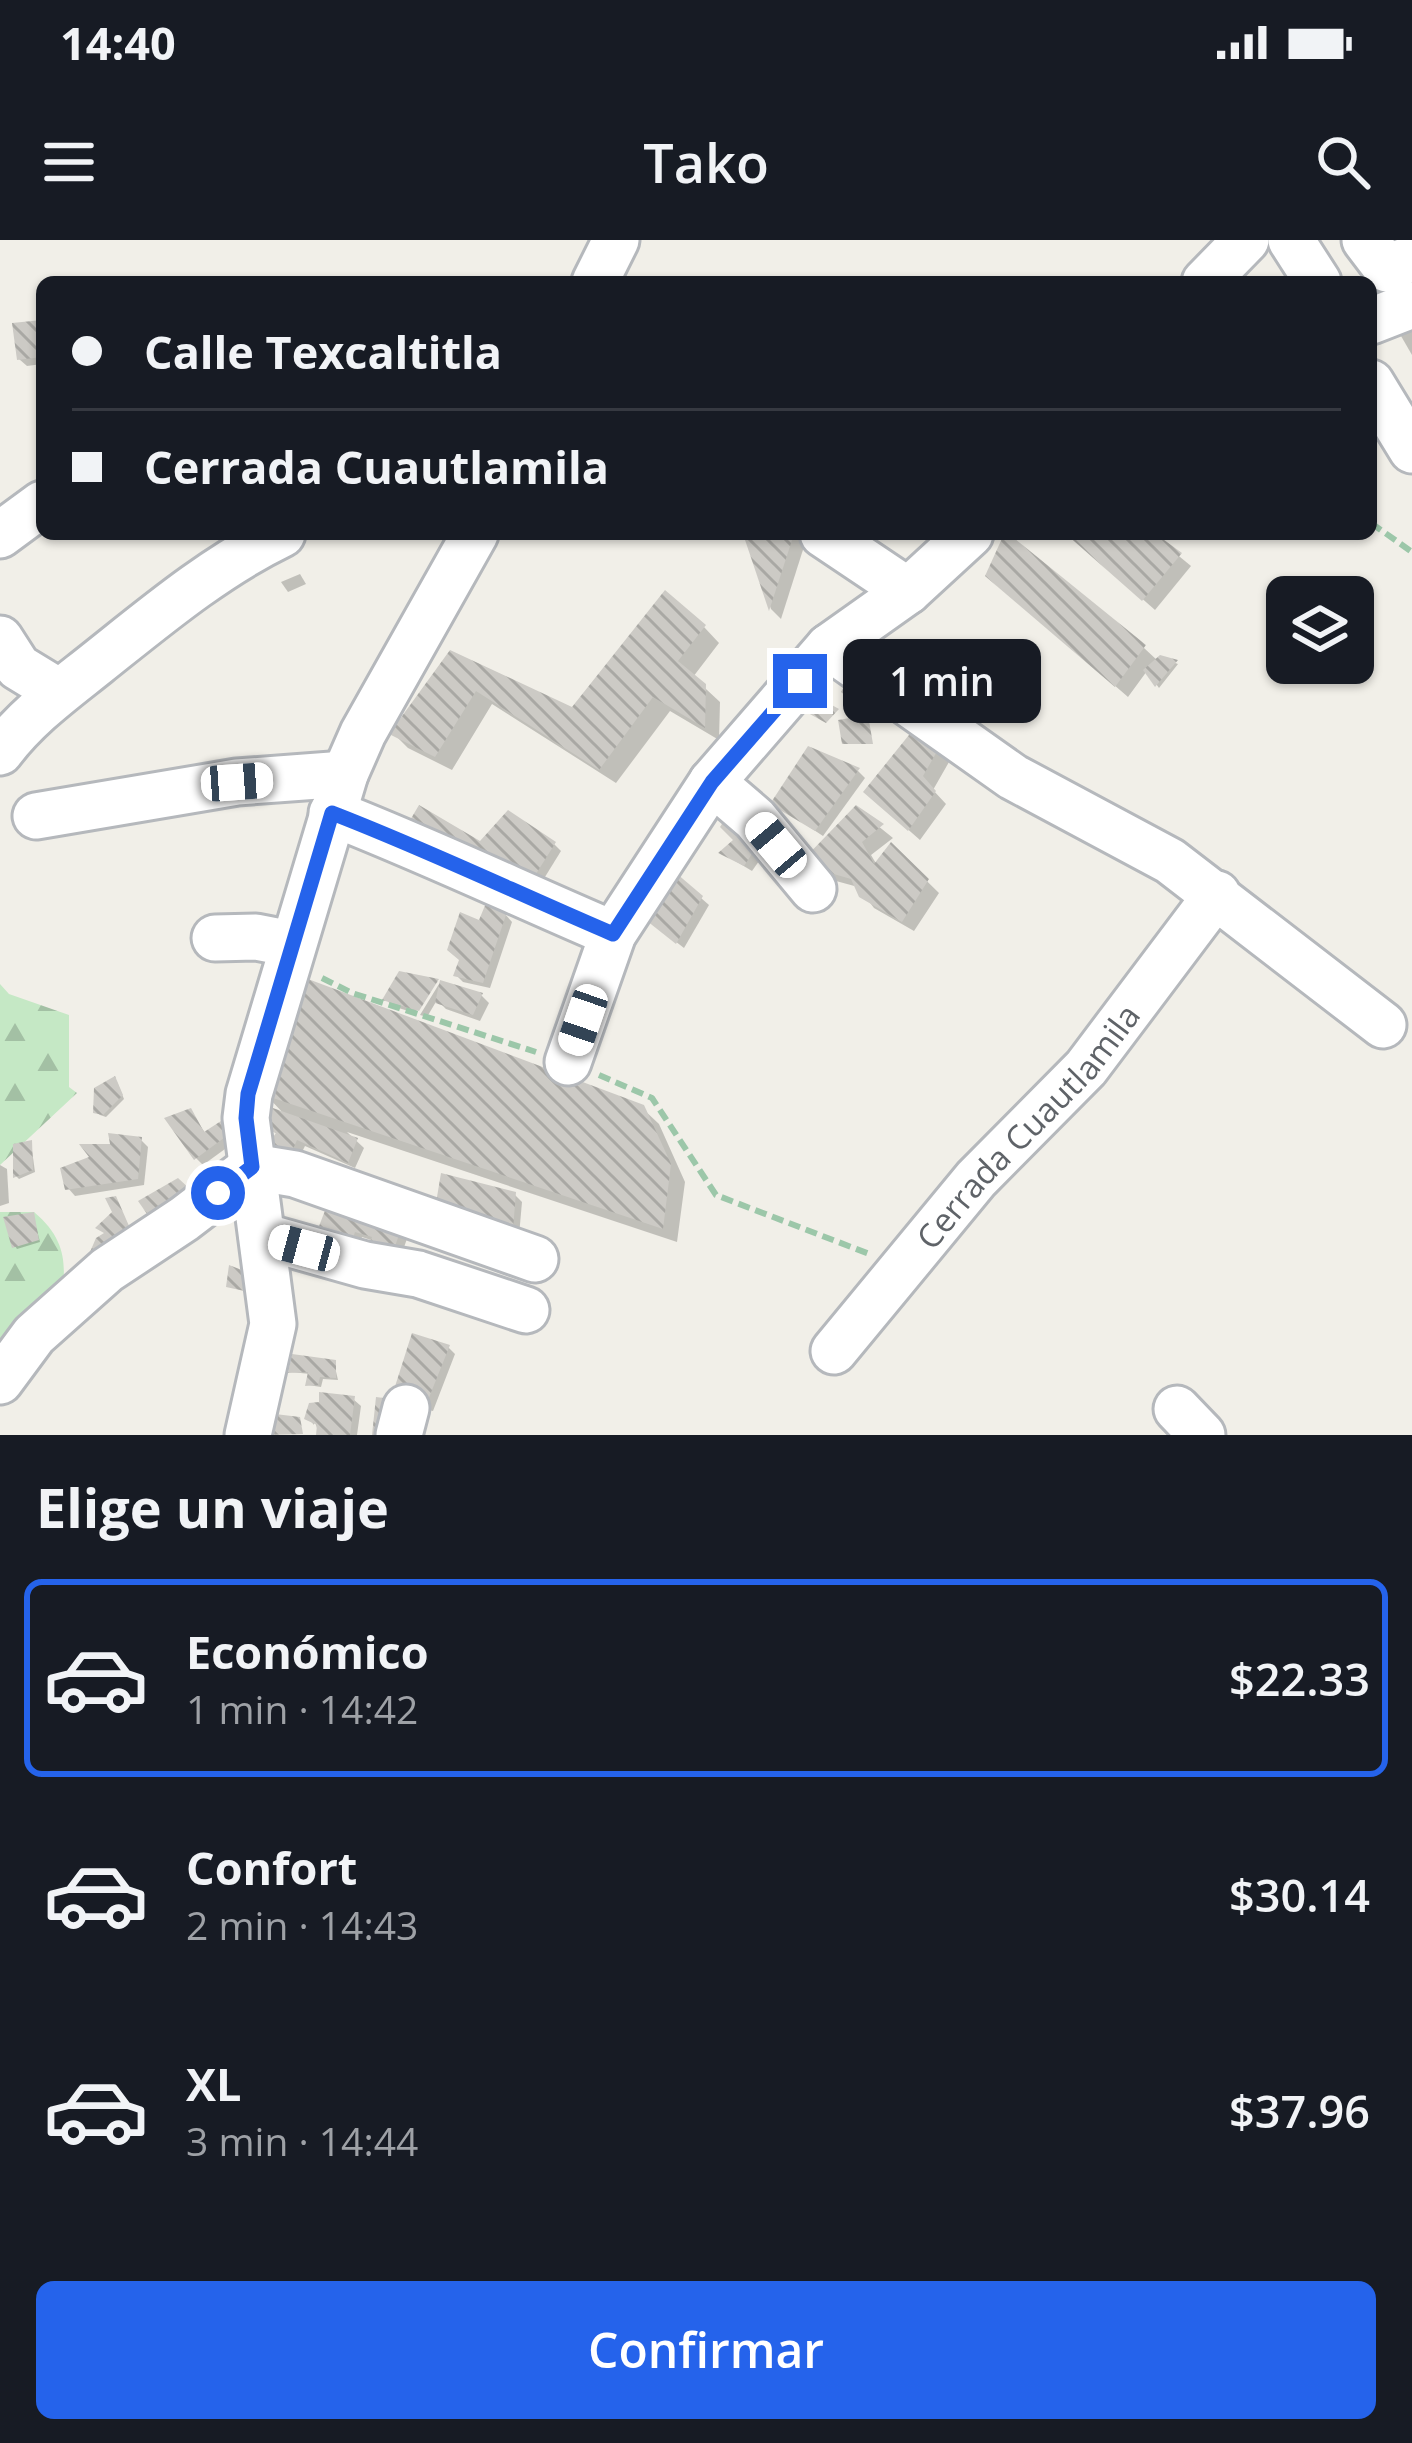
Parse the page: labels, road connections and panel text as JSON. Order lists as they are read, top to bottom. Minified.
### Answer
{"streets":{"street":["Cerrada Cuautlamila"]},"page":{"status":"14:40","header":"Tako","banner":["Calle Texcaltitla","Cerrada Cuautlamila"],"bubble":"1 min","heading":"Elige un viaje","list":[{"name":"Económico","note":"1 min · 14:42","value":"$22.33"},{"name":"Confort","note":"2 min · 14:43","value":"$30.14"},{"name":"XL","note":"3 min · 14:44","value":"$37.96"}],"buttons":"Confirmar"}}
